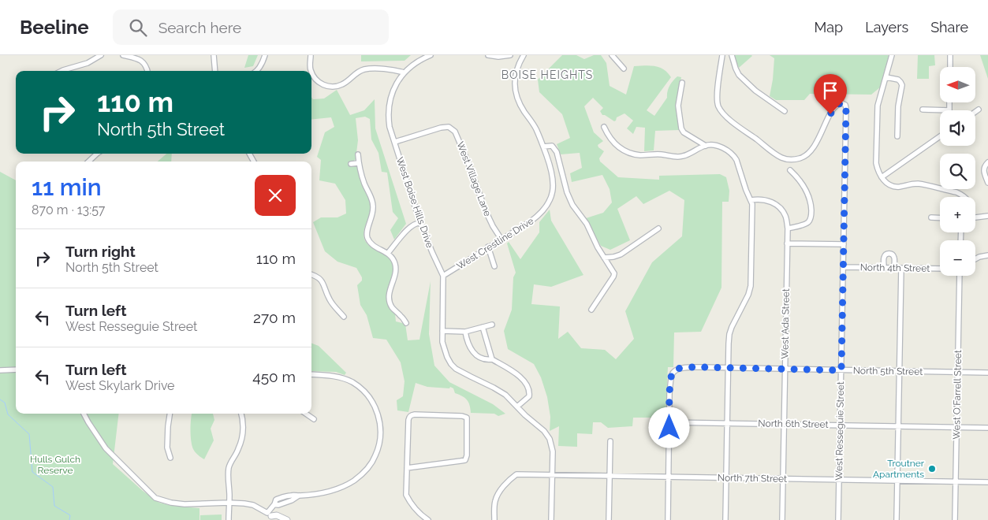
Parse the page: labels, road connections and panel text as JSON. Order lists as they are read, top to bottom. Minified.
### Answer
{"streets":{"street":["West Village Lane","West Boise Hills Drive","West Crestline Drive","North 4th Street","West Ada Street","North 5th Street","West O'Farrell Street","North 6th Street","West Resseguie Street","North 7th Street"]},"crossings":[["West Village Lane","West Boise Hills Drive"],["West Village Lane","West Crestline Drive"],["West Boise Hills Drive","West Crestline Drive"],["West Boise Hills Drive","North 7th Street"],["North 4th Street","West Resseguie Street"],["West Ada Street","North 5th Street"],["West Ada Street","North 6th Street"],["West Ada Street","North 7th Street"],["North 5th Street","West O'Farrell Street"],["North 5th Street","North 6th Street"],["North 5th Street","West Resseguie Street"],["West O'Farrell Street","North 6th Street"],["West O'Farrell Street","North 7th Street"],["North 6th Street","West Resseguie Street"],["West Resseguie Street","North 7th Street"]],"districts":["BOISE HEIGHTS"],"parks":["Hulls Gulch Reserve"],"places":["Troutner Apartments"],"north":"left","page":{"header":"Beeline","search":"Search here","nav":["Map","Layers","Share"],"map_buttons":["+","−"],"turn":["110 m","North 5th Street"],"heading":["11 min","870 m · 13:57"],"list":[{"name":"Turn right","note":"North 5th Street","value":"110 m"},{"name":"Turn left","note":"West Resseguie Street","value":"270 m"},{"name":"Turn left","note":"West Skylark Drive","value":"450 m"}]}}
